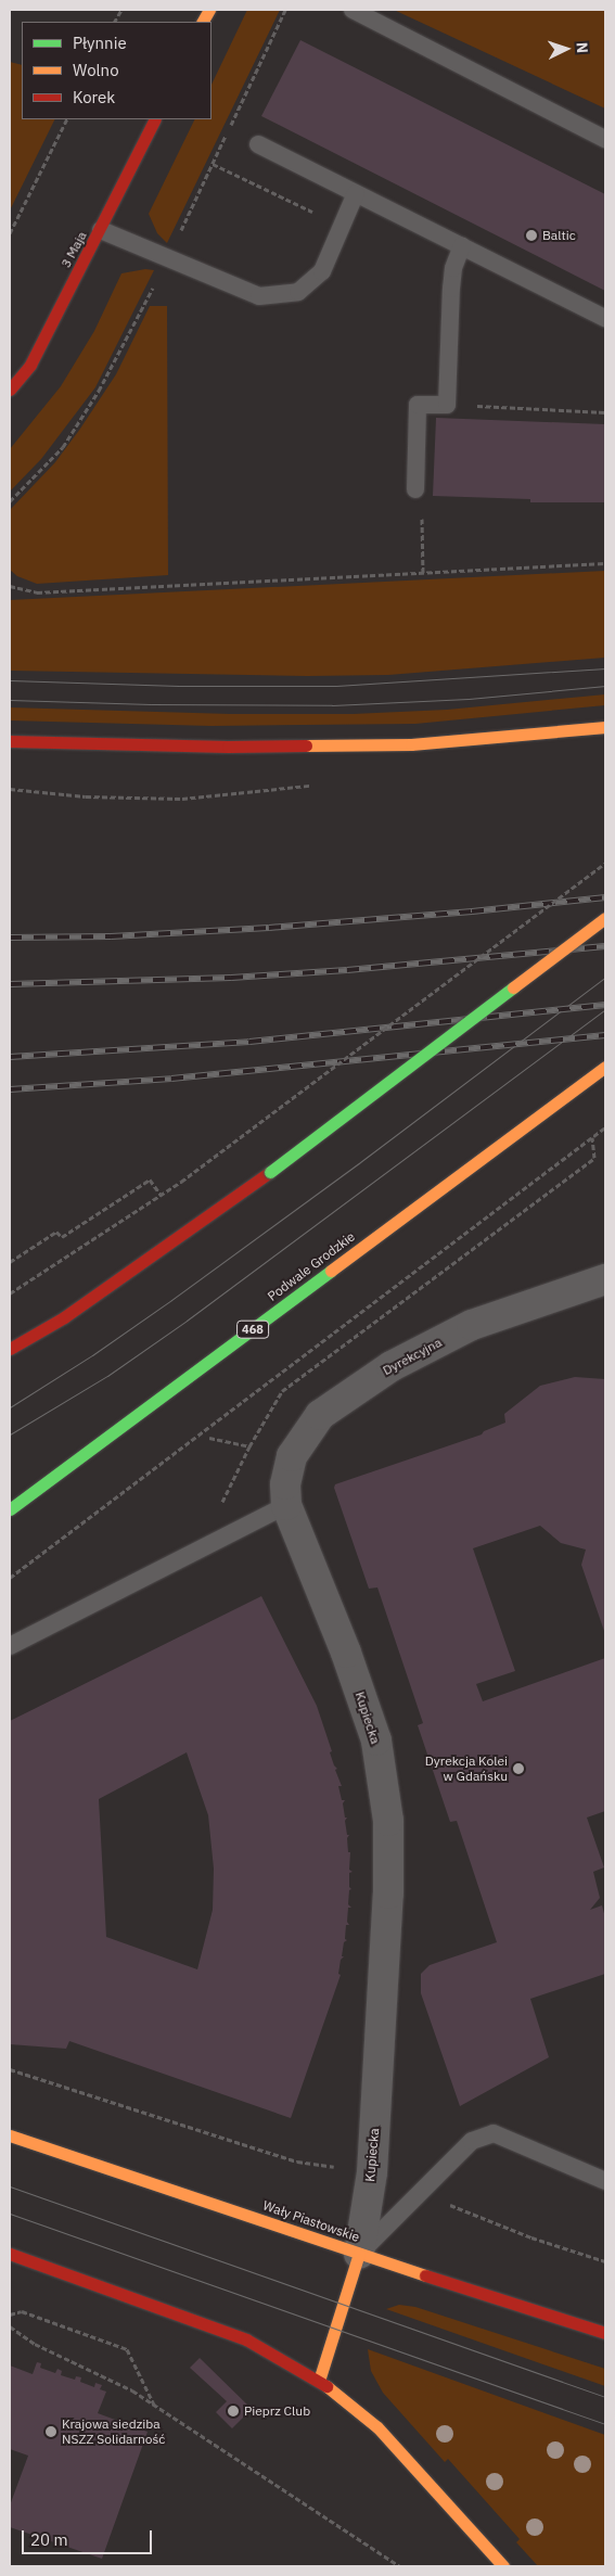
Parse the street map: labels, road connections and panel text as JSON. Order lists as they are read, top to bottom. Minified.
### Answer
{"streets":{"main road":["3 Maja","Podwale Grodzkie","468","Wały Piastowskie"],"street":["Dyrekcyjna","Kupiecka"]},"crossings":[["Dyrekcyjna","Kupiecka"],["Kupiecka","Wały Piastowskie"]],"places":["Baltic","Dyrekcja Kolei w Gdańsku","Pieprz Club","Krajowa siedziba NSZZ Solidarność"],"legend":["Płynnie","Wolno","Korek"],"scale_bar":"20 m","north":"right"}
